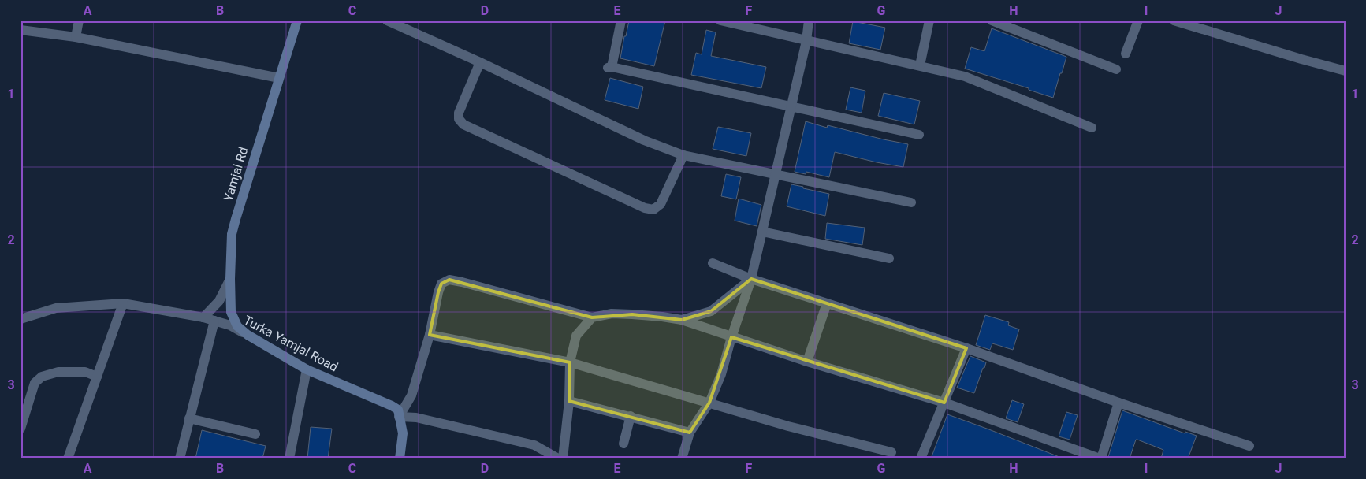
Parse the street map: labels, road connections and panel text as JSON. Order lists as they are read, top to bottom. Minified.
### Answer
{"streets":{"main road":["Yamjal Rd","Turka Yamjal Road"]},"crossings":[["Yamjal Rd","Turka Yamjal Road"]],"grid":{"columns":["A","B","C","D","E","F","G","H","I","J"],"rows":["1","2","3"]}}
